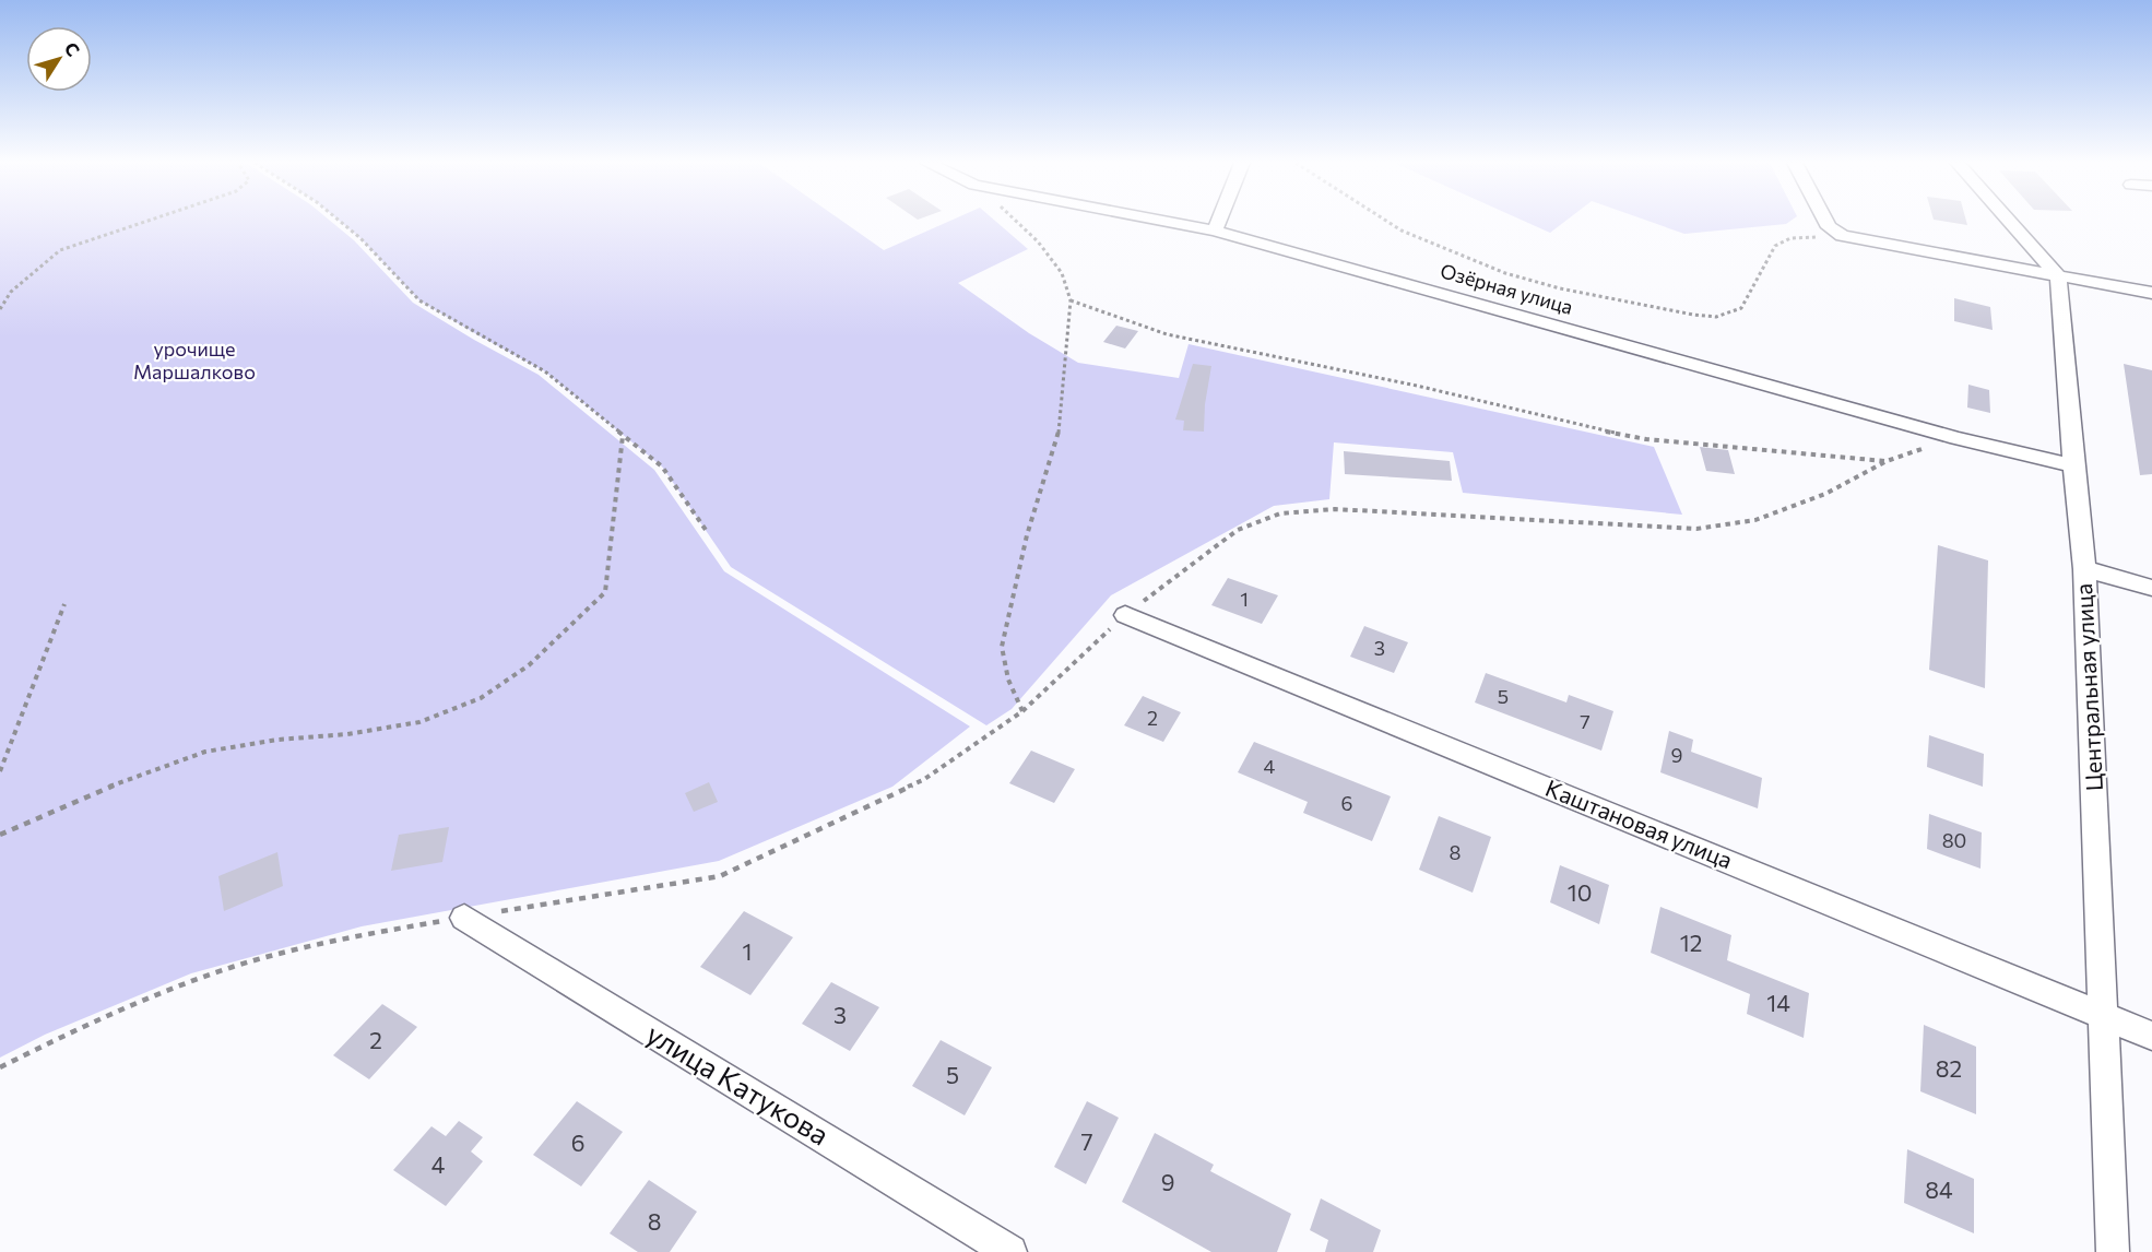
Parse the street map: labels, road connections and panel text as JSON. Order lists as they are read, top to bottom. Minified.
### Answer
{"streets":{"street":["Озёрная улица","Центральная улица","Каштановая улица","улица Катукова"]},"crossings":[["Озёрная улица","Центральная улица"],["Центральная улица","Каштановая улица"]],"parks":["урочище Маршалково"],"house_numbers":["1","3","5","2","7","9","4","6","80","8","10","12","1","14","3","2","82","5","7","6","4","9","84","8"],"north":"top right"}
